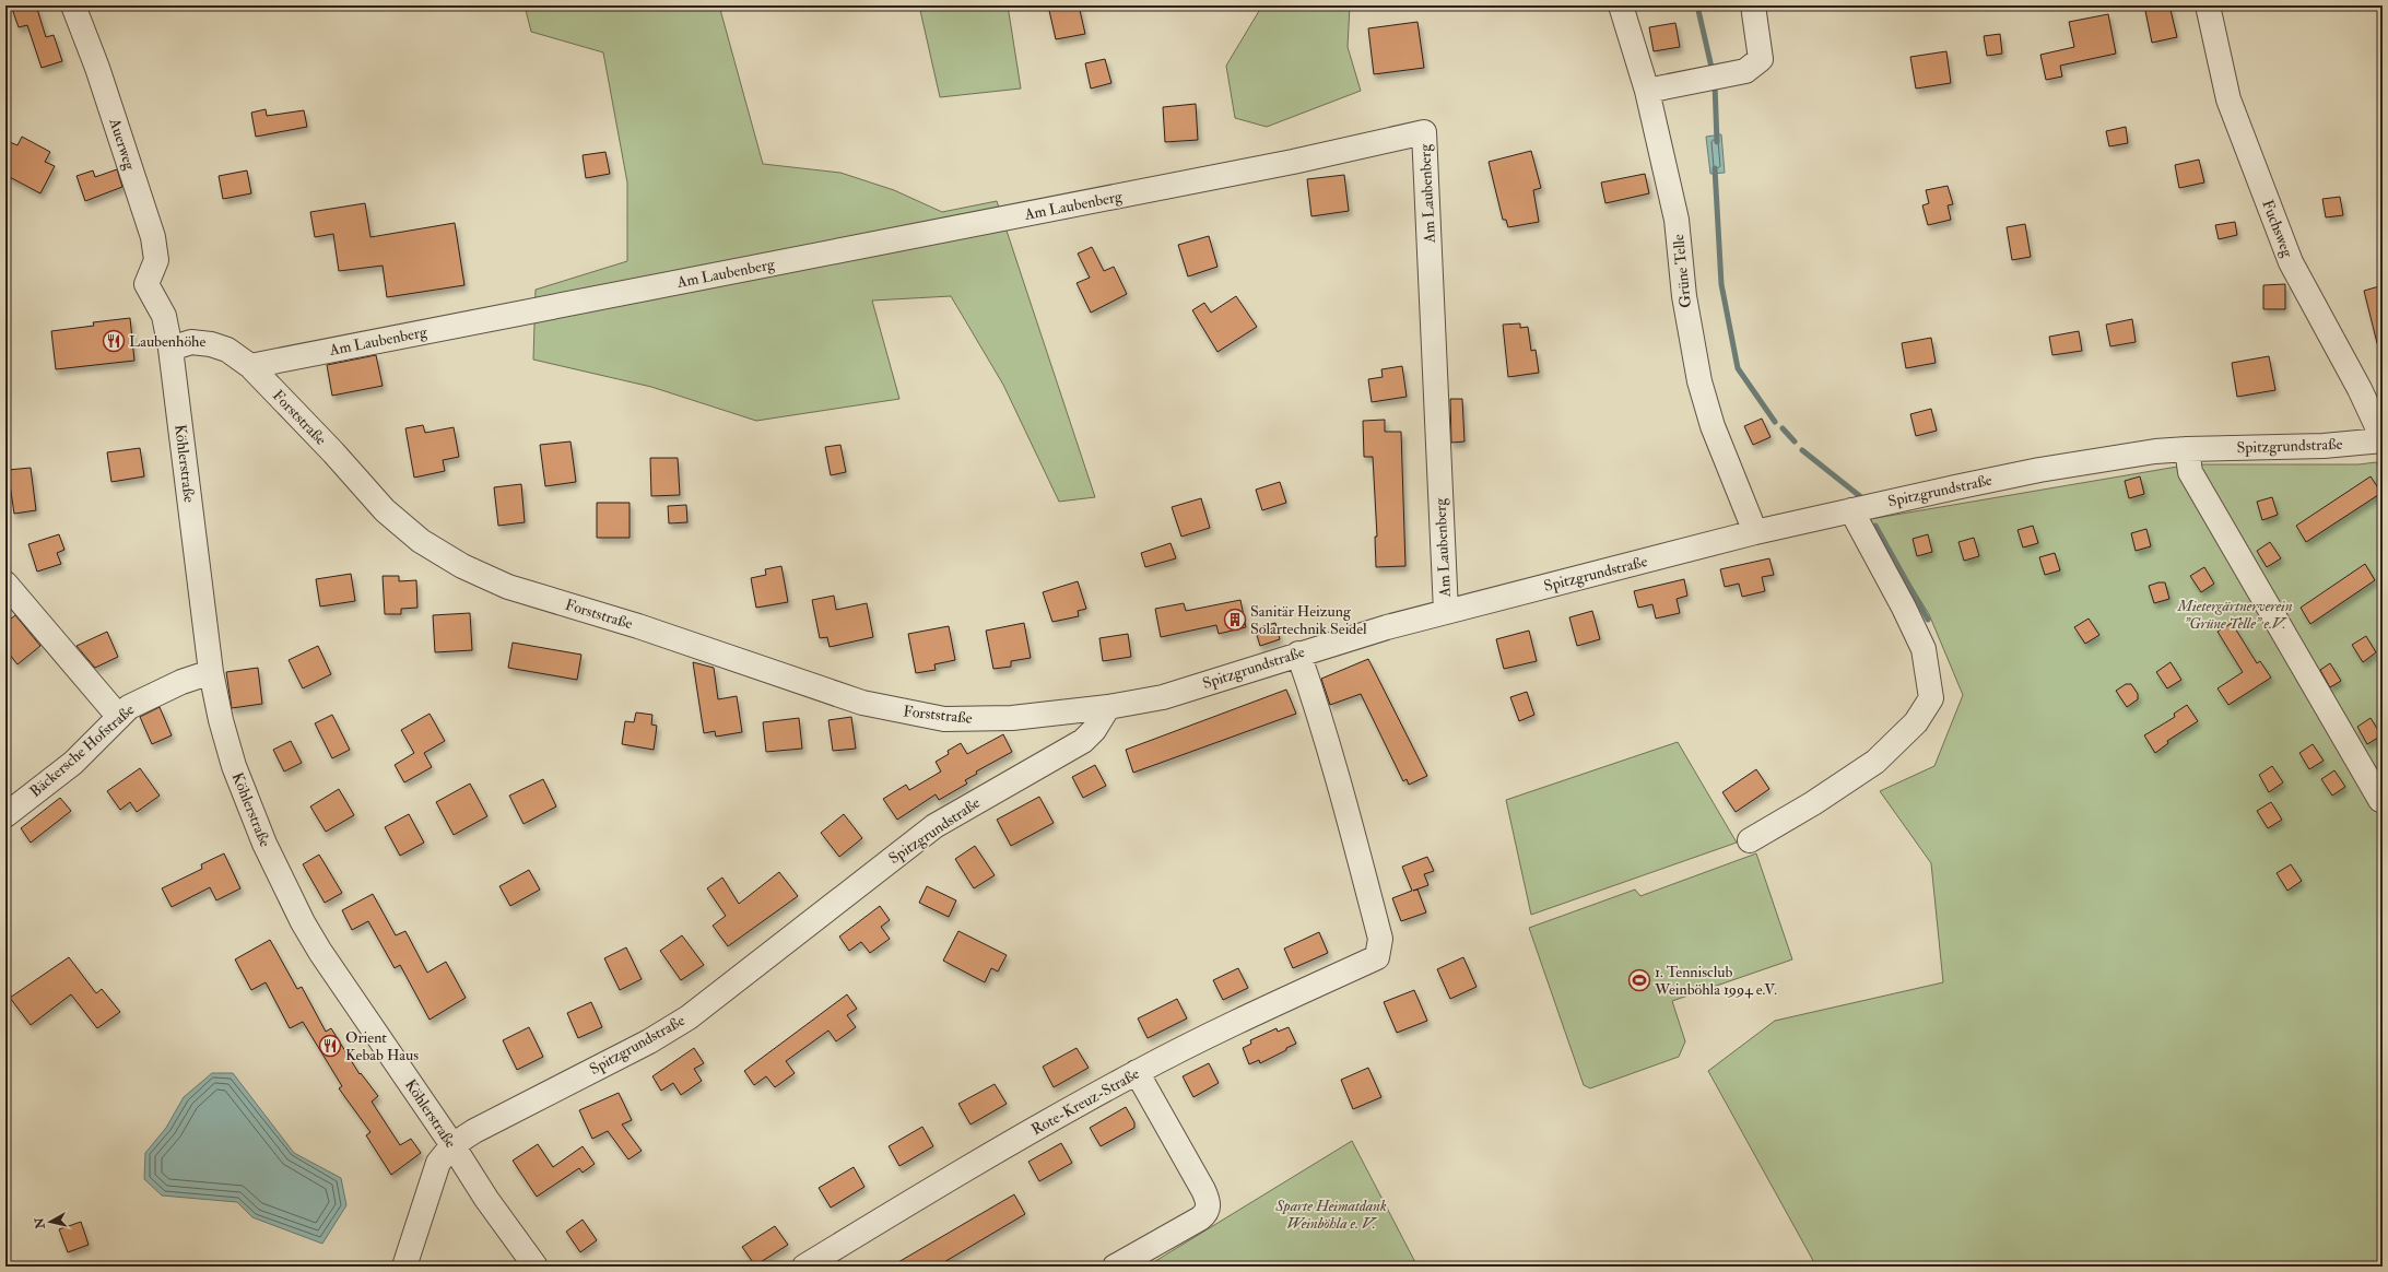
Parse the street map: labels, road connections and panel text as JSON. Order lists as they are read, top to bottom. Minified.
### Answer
{"streets":{"street":["Auerweg","Am Laubenberg","Fuchsweg","Grüne Telle","Forststraße","Spitzgrundstraße","Köhlerstraße","Bäckersche Hofstraße","Rote-Kreuz-Straße"]},"crossings":[["Auerweg","Köhlerstraße"],["Am Laubenberg","Forststraße"],["Am Laubenberg","Spitzgrundstraße"],["Fuchsweg","Spitzgrundstraße"],["Grüne Telle","Spitzgrundstraße"],["Forststraße","Spitzgrundstraße"],["Forststraße","Köhlerstraße"],["Spitzgrundstraße","Köhlerstraße"],["Spitzgrundstraße","Rote-Kreuz-Straße"],["Köhlerstraße","Bäckersche Hofstraße"]],"parks":["Mietergärtnerverein \"Grüne Telle\" e.V.","Sparte Heimatdank Weinböhla e. V."],"places":{"restaurant":["Laubenhöhe","Orient Kebab Haus"],"building":["Sanitär Heizung Solartechnik Seidel"],"sports":["1. Tennisclub Weinböhla 1994 e.V."]},"north":"left"}
